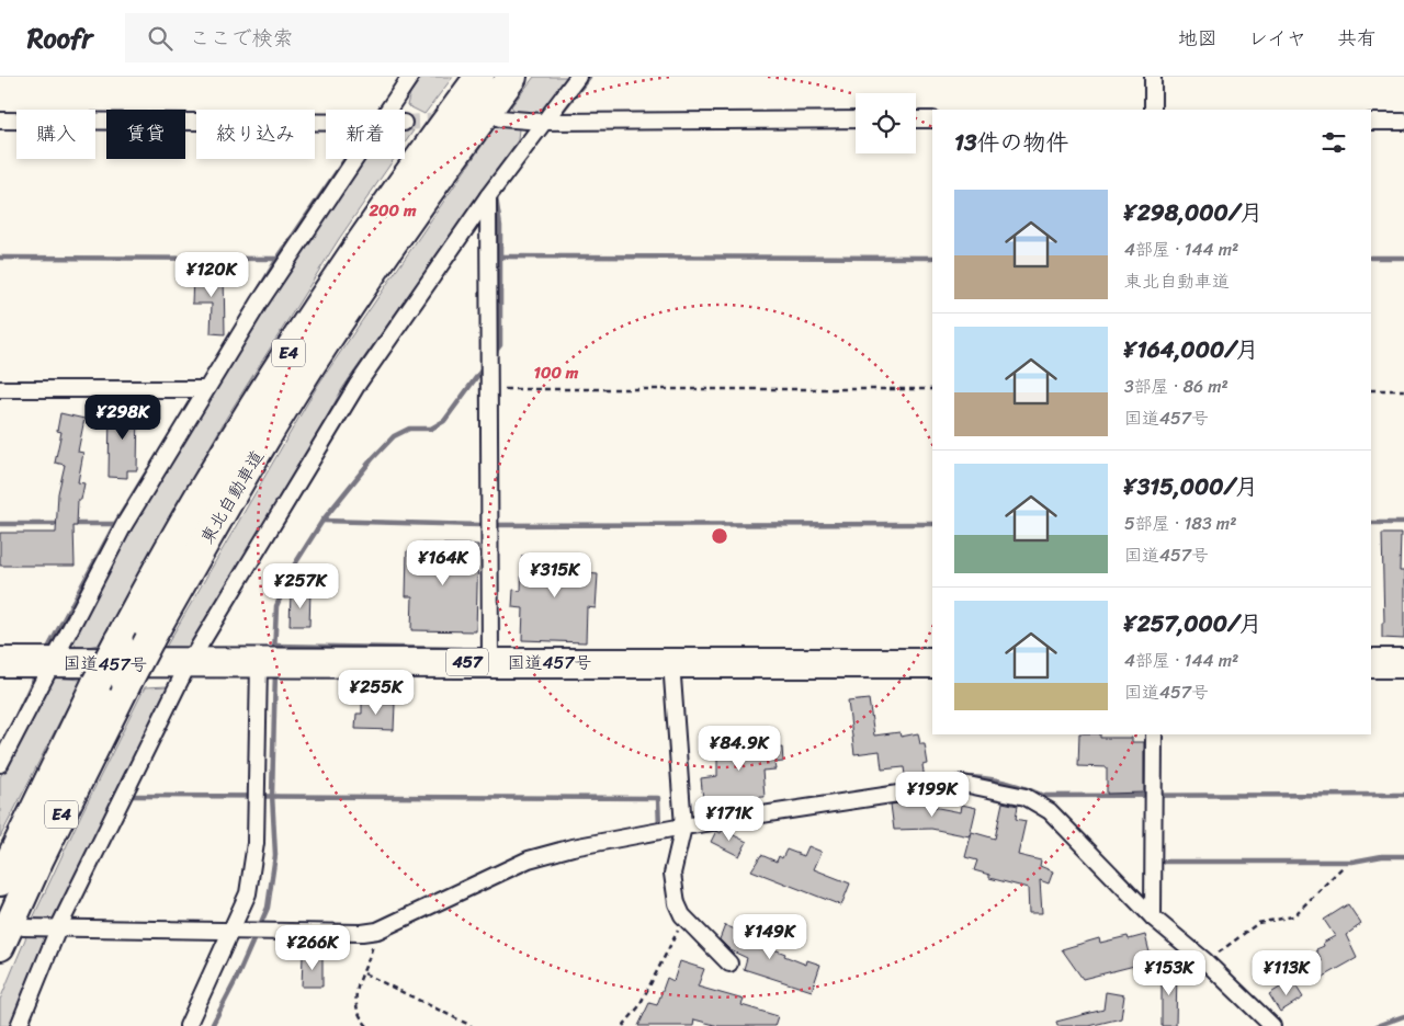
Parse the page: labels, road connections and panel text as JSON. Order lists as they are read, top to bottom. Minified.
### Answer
{"streets":{"highway":["E4","東北自動車道","457","国道457号"]},"page":{"header":"Roofr","search":"ここで検索","nav":["地図","レイヤ","共有"],"chip":["購入","賃貸","絞り込み","新着"],"heading":"13件の物件","list":[{"name":"¥298,000/月","note":"4部屋 · 144 m² · 東北自動車道"},{"name":"¥164,000/月","note":"3部屋 · 86 m² · 国道457号"},{"name":"¥315,000/月","note":"5部屋 · 183 m² · 国道457号"},{"name":"¥257,000/月","note":"4部屋 · 144 m² · 国道457号"}],"price":["¥120K","¥298K","¥164K","¥315K","¥257K","¥255K","¥84.9K","¥199K","¥171K","¥149K","¥266K","¥153K","¥113K"]},"rings":["200 m","100 m"]}
